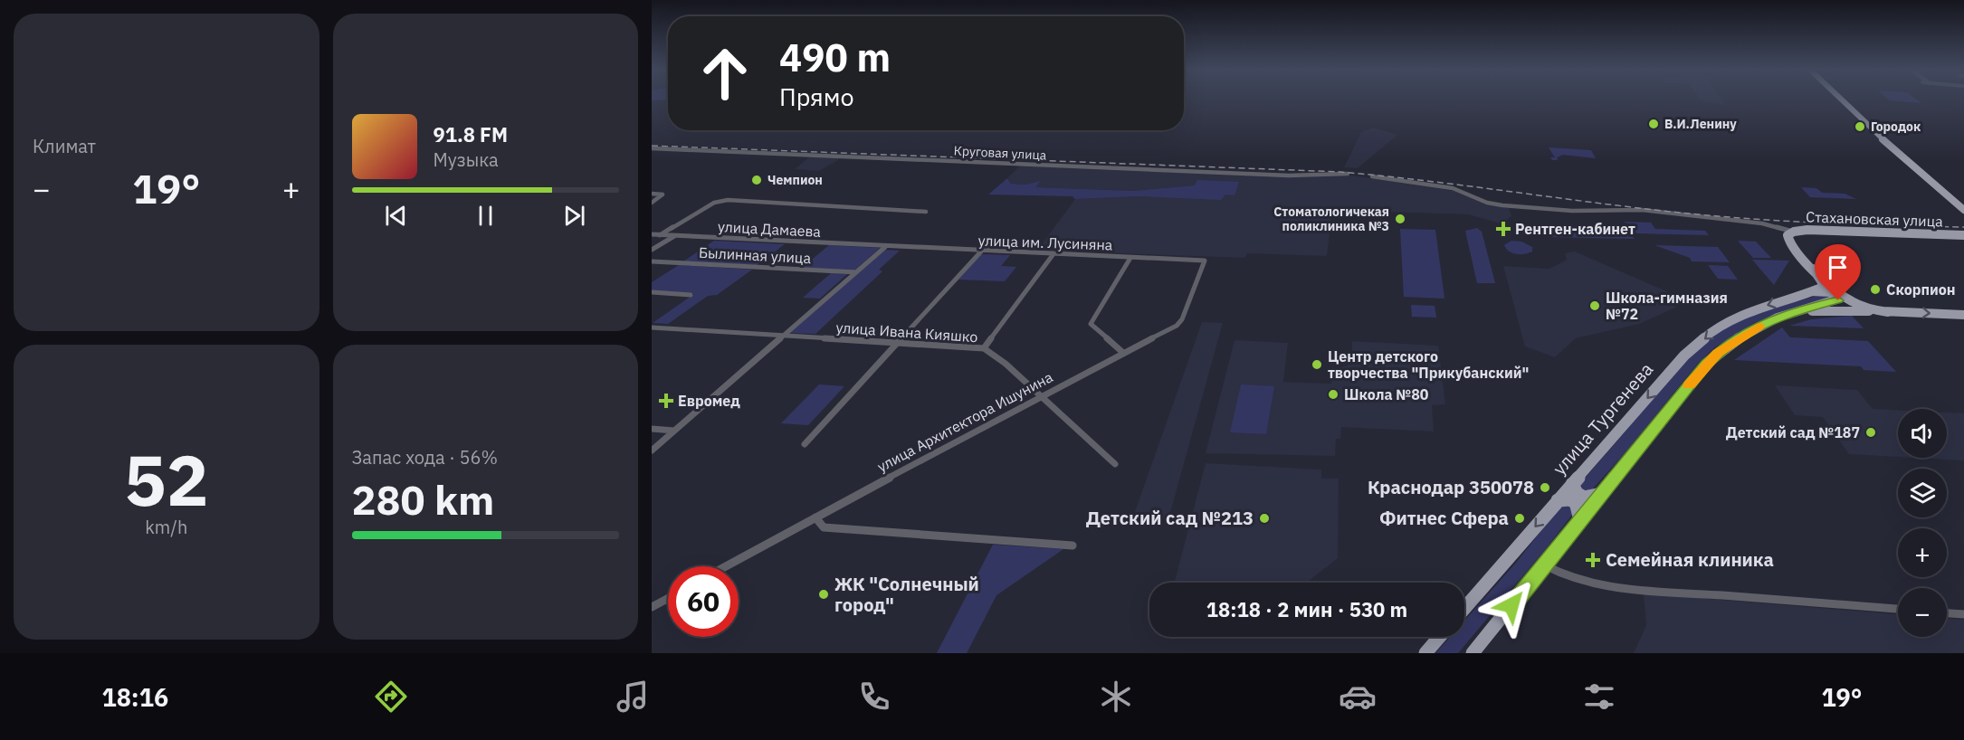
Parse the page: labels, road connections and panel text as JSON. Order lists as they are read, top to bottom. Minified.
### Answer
{"streets":{"main road":["Стахановская улица","улица Тургенева"],"street":["Круговая улица","улица Дамаева","улица им. Лусиняна","Былинная улица","улица Ивана Кияшко","улица Архитектора Ишунина"]},"crossings":[["улица Дамаева","улица им. Лусиняна"],["улица им. Лусиняна","улица Архитектора Ишунина"],["улица Ивана Кияшко","улица Архитектора Ишунина"]],"places":{"other":["В.И.Ленину","Городок","Чемпион","Стоматологичекая поликлиника №3","Скорпион","Школа-гимназия №72","Центр детского творчества \"Прикубанский\"","Школа №80","Детский сад №187","Краснодар 350078","Детский сад №213","Фитнес Сфера","ЖК \"Солнечный город\""],"health":["Рентген-кабинет","Евромед","Семейная клиника"]},"page":{"tile":["Климат",["52","km/h"],["Запас хода · 56%","280 km"]],"turn":["490 m","Прямо"],"song":["91.8 FM","Музыка"],"heat":["−","19°","+"],"map_buttons":["+","−"],"limit":"60","trip":"18:18 · 2 мин · 530 m","tabs":["18:16","19°"]}}
